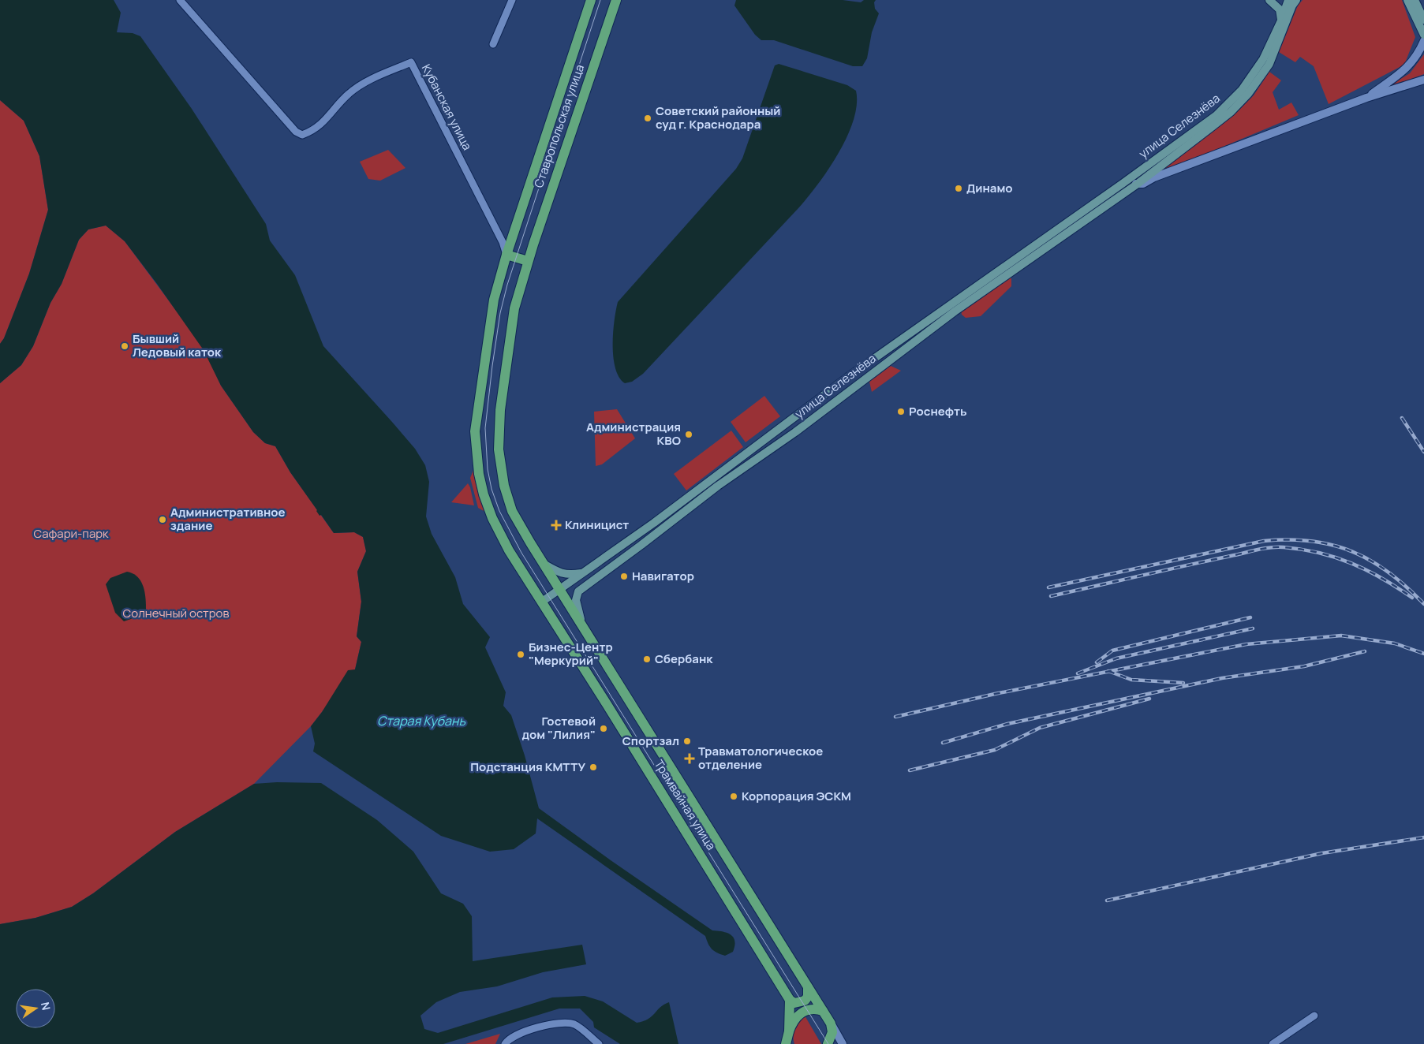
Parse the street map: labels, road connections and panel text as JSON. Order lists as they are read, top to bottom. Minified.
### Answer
{"streets":{"main road":["Ставропольская улица","улица Селезнёва","Трамвайная улица"],"street":["Кубанская улица"]},"crossings":[["Кубанская улица","Ставропольская улица"],["Ставропольская улица","Трамвайная улица"],["улица Селезнёва","Трамвайная улица"]],"water":["Старая Кубань"],"parks":["Сафари-парк","Солнечный остров"],"places":{"other":["Советский районный суд г. Краснодара","Динамо","Бывший Ледовый каток","Роснефть","Администрация КВО","Административное здание","Навигатор","Бизнес-Центр \"Меркурий\"","Сбербанк","Гостевой дом \"Лилия\"","Спортзал","Подстанция КМТТУ","Корпорация ЭСКМ"],"health":["Клиницист","Травматологическое отделение"]},"north":"right"}
